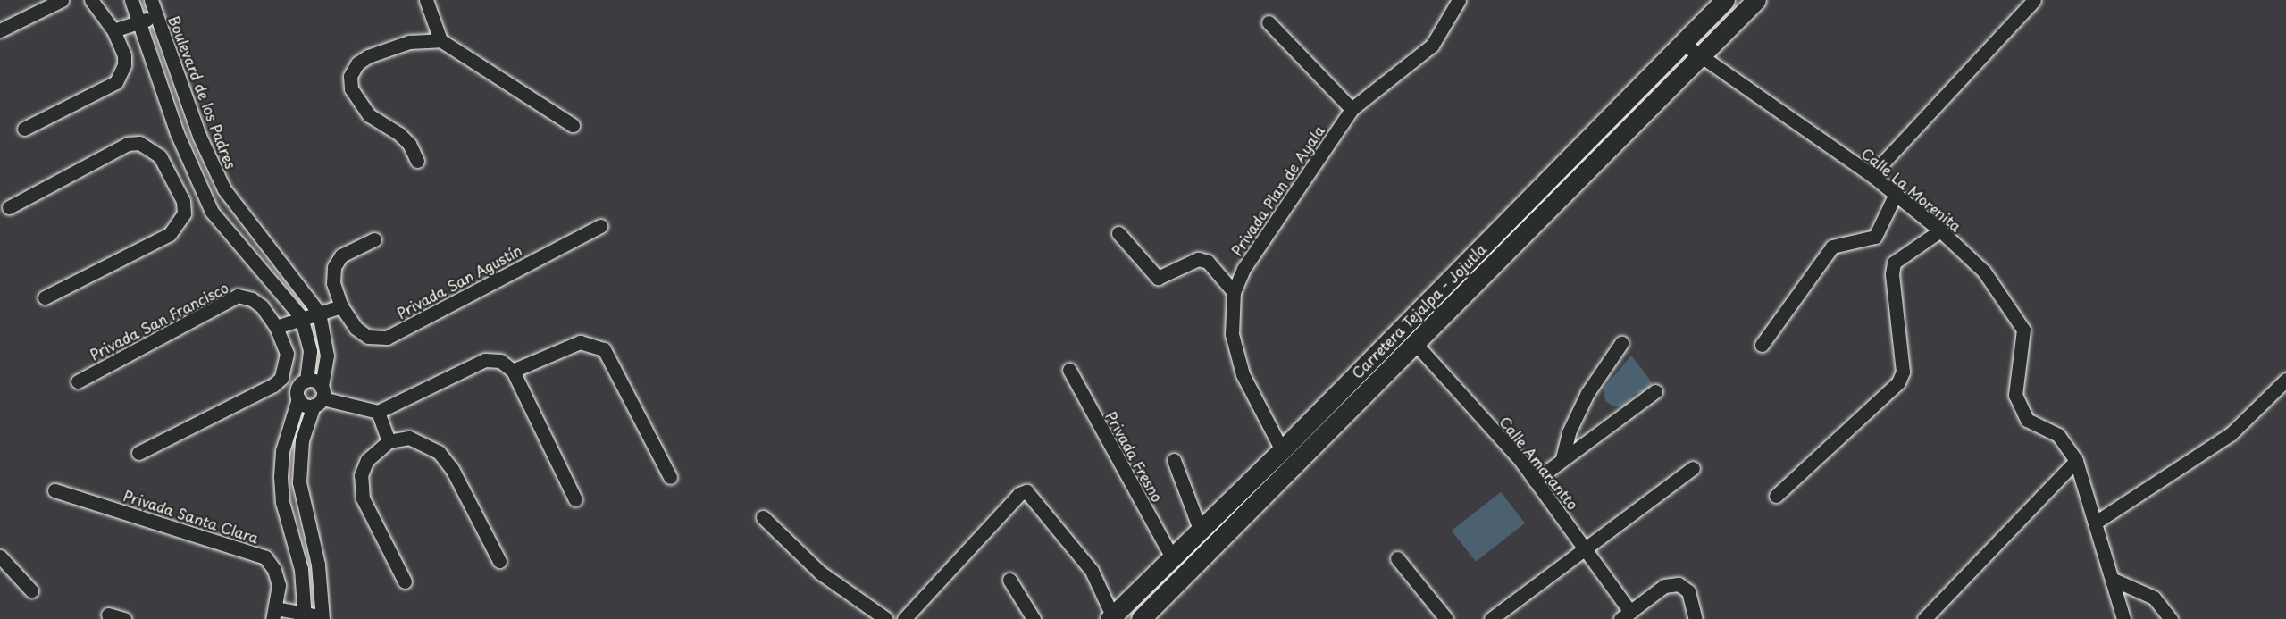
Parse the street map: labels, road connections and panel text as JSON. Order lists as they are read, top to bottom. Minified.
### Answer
{"streets":{"main road":["Carretera Tejalpa - Jojutla"],"street":["Boulevard de los Padres","Calle La Morenita","Privada Plan de Ayala","Privada San Agustín","Privada San Francisco","Privada Fresno","Calle Amarantto","Privada Santa Clara"]},"crossings":[["Boulevard de los Padres","Privada Santa Clara"],["Calle La Morenita","Carretera Tejalpa - Jojutla"],["Privada Plan de Ayala","Carretera Tejalpa - Jojutla"],["Carretera Tejalpa - Jojutla","Privada Fresno"],["Carretera Tejalpa - Jojutla","Calle Amarantto"]]}
